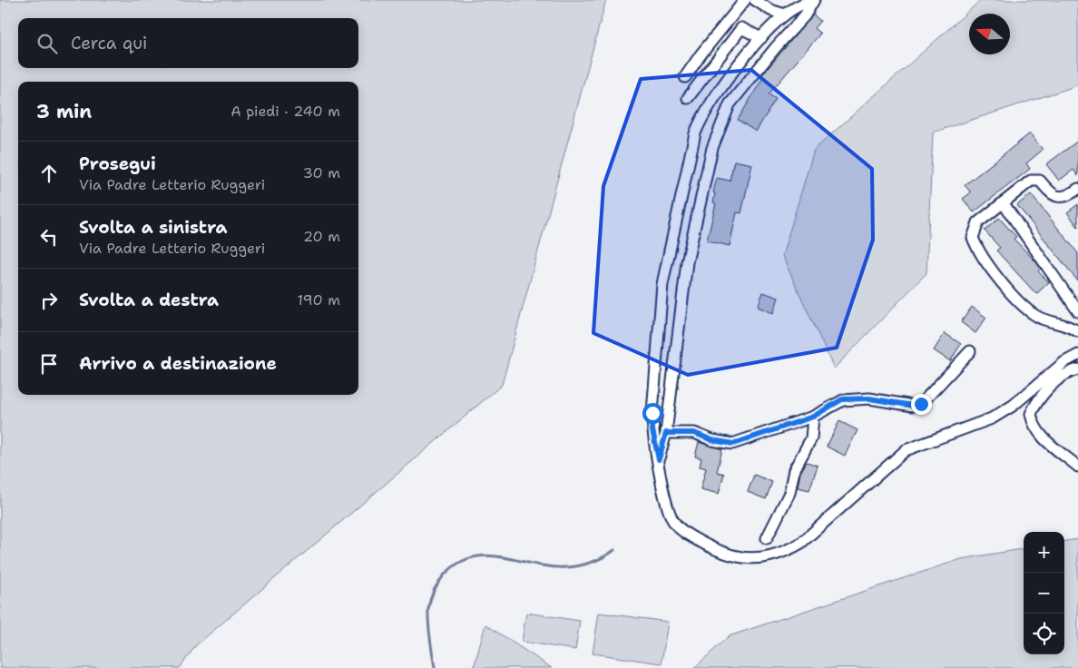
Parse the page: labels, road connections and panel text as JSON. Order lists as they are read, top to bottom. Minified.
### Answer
{"north":"left","page":{"search":"Cerca qui","heading":["3 min","A piedi · 240 m"],"list":[["Prosegui","Via Padre Letterio Ruggeri","30 m"],["Svolta a sinistra","Via Padre Letterio Ruggeri","20 m"],["Svolta a destra","190 m"],"Arrivo a destinazione"],"map_buttons":["+","−"]}}
